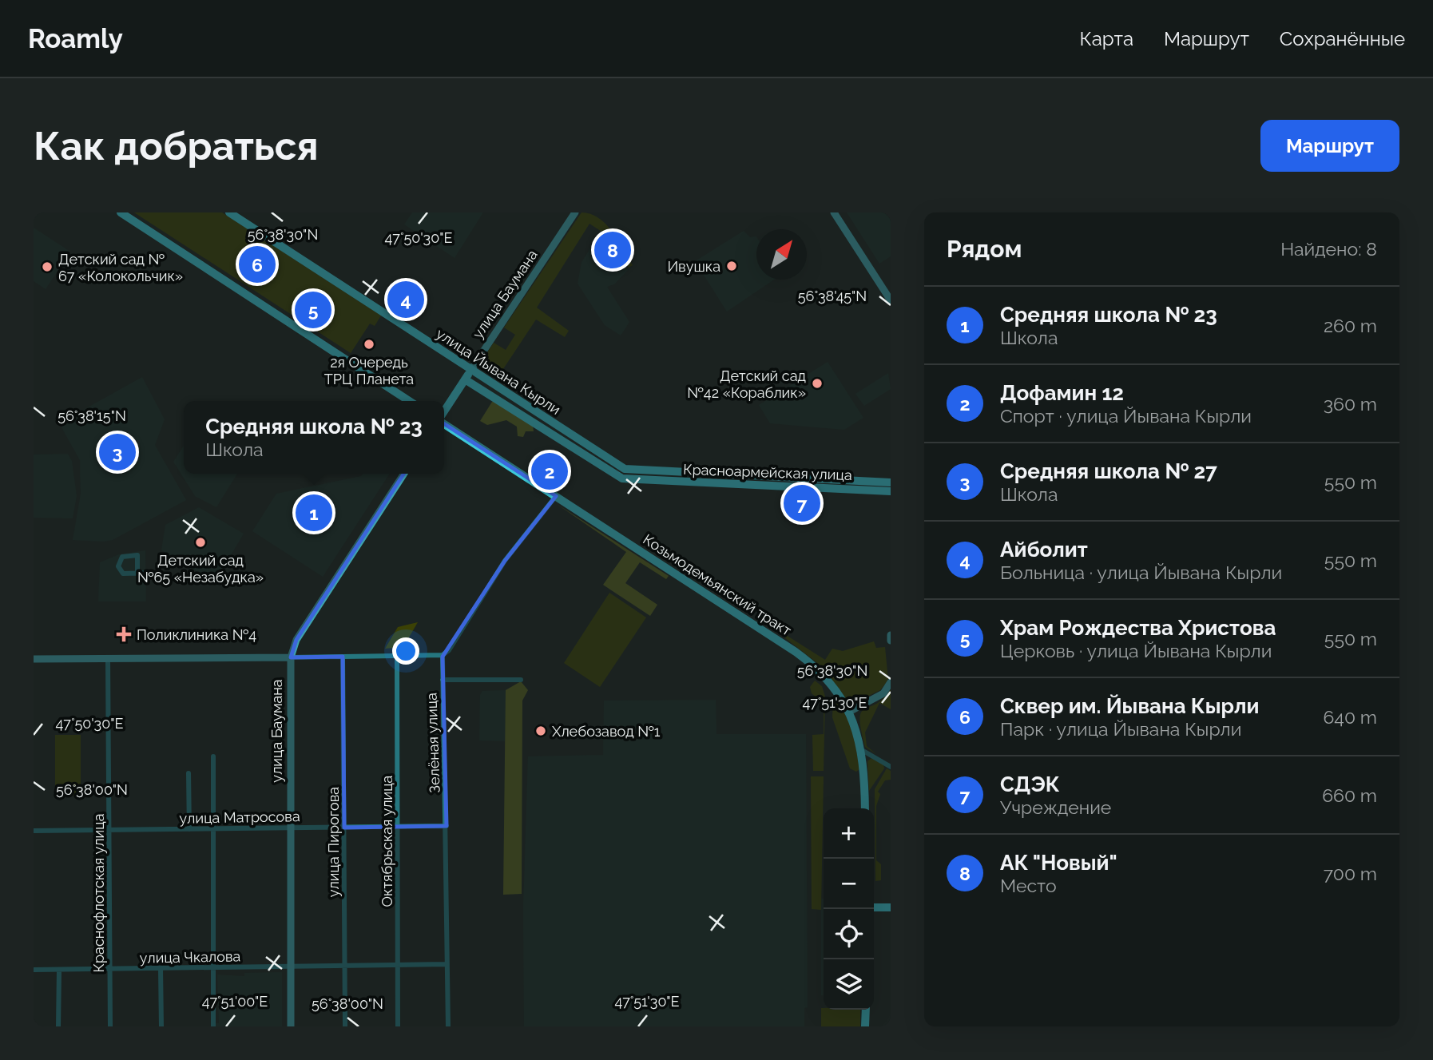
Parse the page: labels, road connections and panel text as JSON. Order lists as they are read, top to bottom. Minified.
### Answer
{"streets":{"main road":["улица Баумана","улица Йывана Кырли","Красноармейская улица","Козьмодемьянский тракт"],"street":["Зелёная улица","улица Матросова","Октябрьская улица","улица Пирогова","Краснофлотская улица","улица Чкалова"]},"crossings":[["улица Баумана","улица Йывана Кырли"],["улица Баумана","улица Матросова"],["улица Баумана","улица Чкалова"],["улица Йывана Кырли","Красноармейская улица"],["Зелёная улица","улица Матросова"],["Зелёная улица","улица Чкалова"],["улица Матросова","Октябрьская улица"],["улица Матросова","улица Пирогова"],["улица Матросова","Краснофлотская улица"],["Октябрьская улица","улица Чкалова"],["улица Пирогова","улица Чкалова"],["Краснофлотская улица","улица Чкалова"]],"places":{"other":["Ивушка","Детский сад № 67 «Колокольчик»","2я Очередь ТРЦ Планета","Детский сад №42 «Кораблик»","Детский сад №65 «Незабудка»","Хлебозавод №1"],"health":["Поликлиника №4"]},"north":"top right","page":{"header":"Roamly","nav":["Карта","Маршрут","Сохранённые"],"buttons":"Маршрут","title":"Как добраться","heading":["Рядом","Найдено: 8"],"pins":["8","6","4","5","3","2","7","1"],"list":[{"mark":"1","name":"Средняя школа № 23","note":"Школа","value":"260 m"},{"mark":"2","name":"Дофамин 12","note":"Спорт · улица Йывана Кырли","value":"360 m"},{"mark":"3","name":"Средняя школа № 27","note":"Школа","value":"550 m"},{"mark":"4","name":"Айболит","note":"Больница · улица Йывана Кырли","value":"550 m"},{"mark":"5","name":"Храм Рождества Христова","note":"Церковь · улица Йывана Кырли","value":"550 m"},{"mark":"6","name":"Сквер им. Йывана Кырли","note":"Парк · улица Йывана Кырли","value":"640 m"},{"mark":"7","name":"СДЭК","note":"Учреждение","value":"660 m"},{"mark":"8","name":"АК \"Новый\"","note":"Место","value":"700 m"}],"popup":["Средняя школа № 23","Школа"],"map_buttons":["+","−"]},"coordinates":["56°38'30\"N","47°50'30\"E","56°38'45\"N","56°38'15\"N","47°51'30\"E","56°38'00\"N","47°51'00\"E"]}
